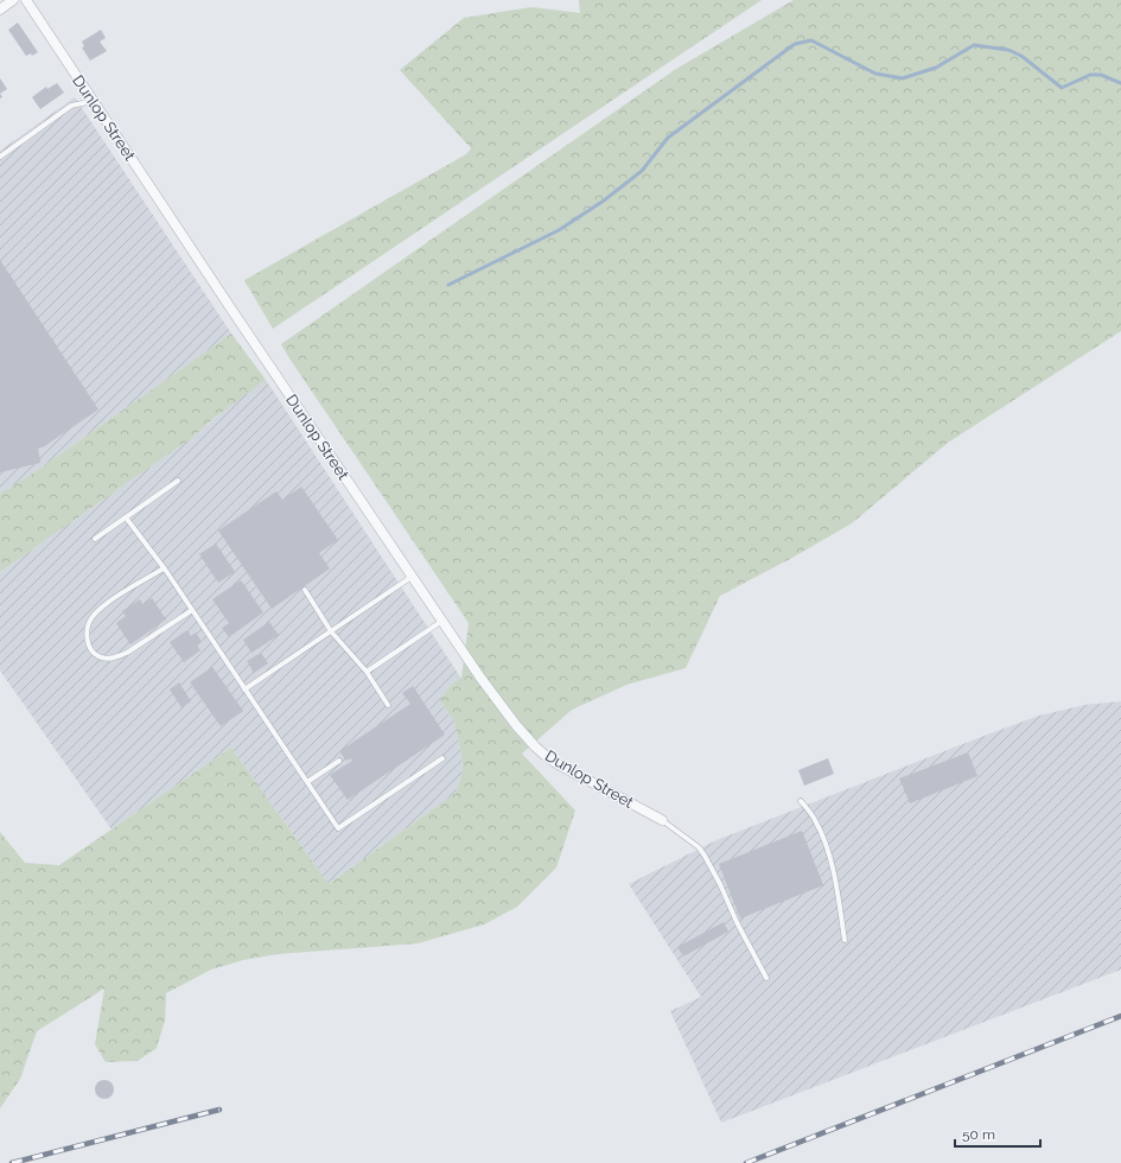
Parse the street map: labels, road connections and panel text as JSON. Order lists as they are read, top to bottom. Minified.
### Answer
{"streets":{"street":["Dunlop Street"]},"scale_bar":"50 m"}
